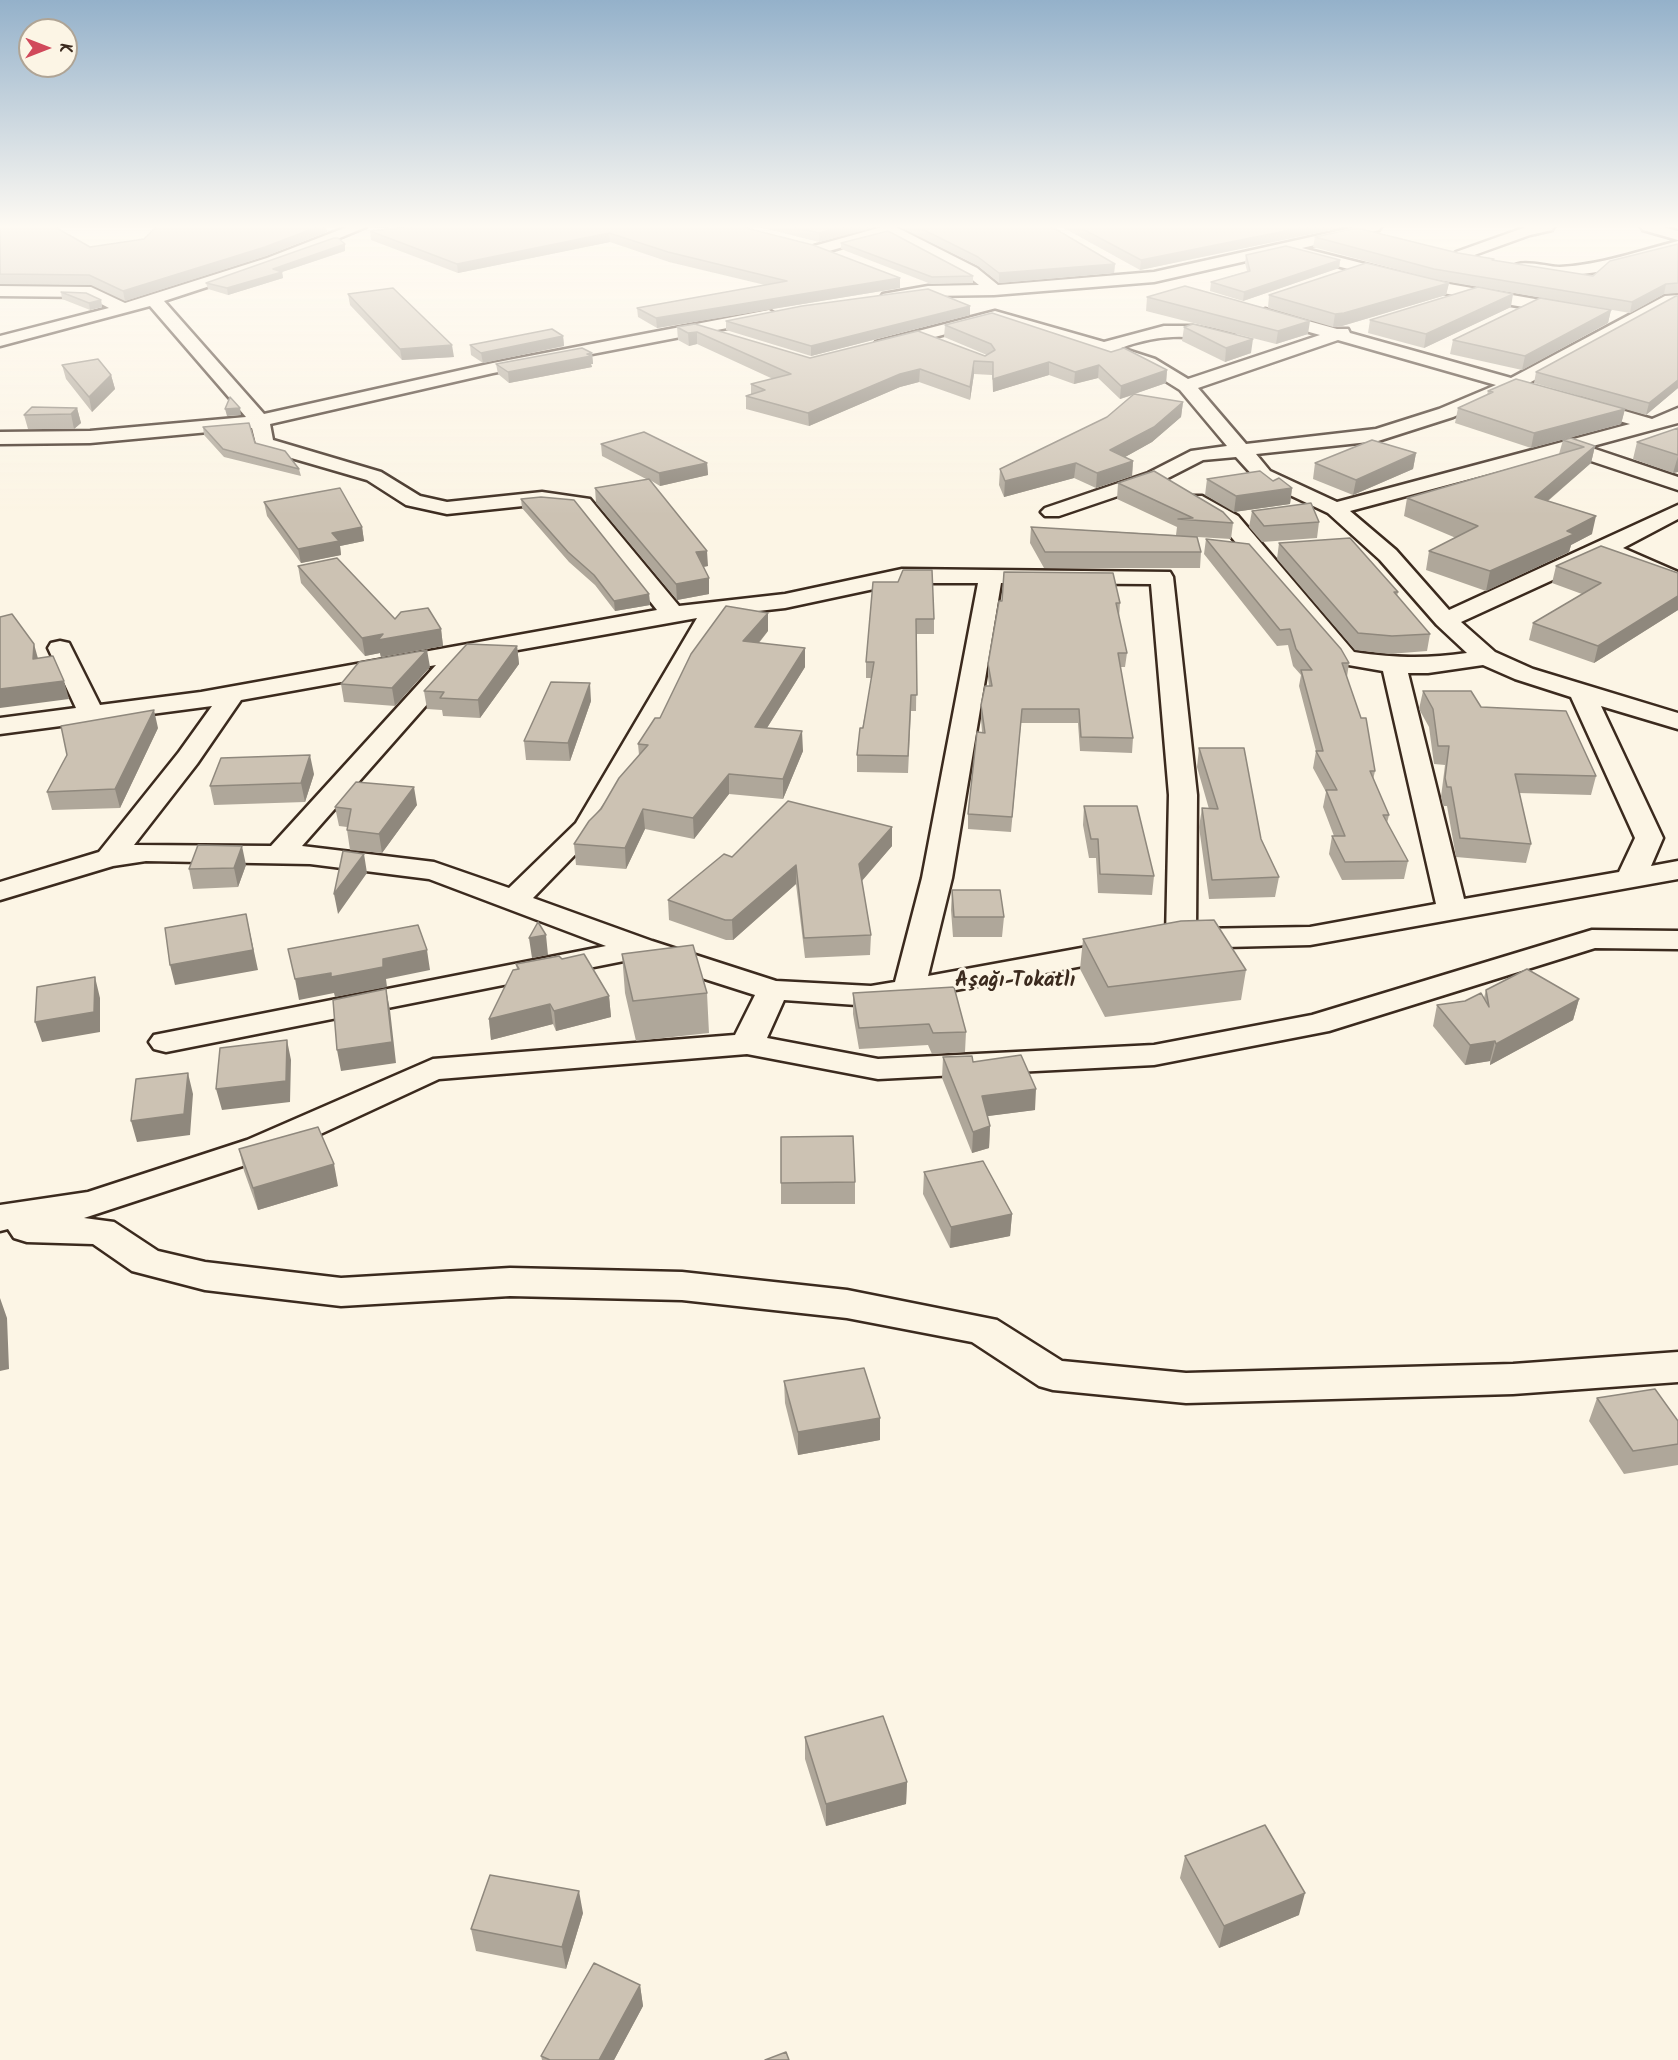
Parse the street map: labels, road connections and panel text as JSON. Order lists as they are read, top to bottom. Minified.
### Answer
{"districts":["Aşağı Tokatlı"],"north":"right"}
